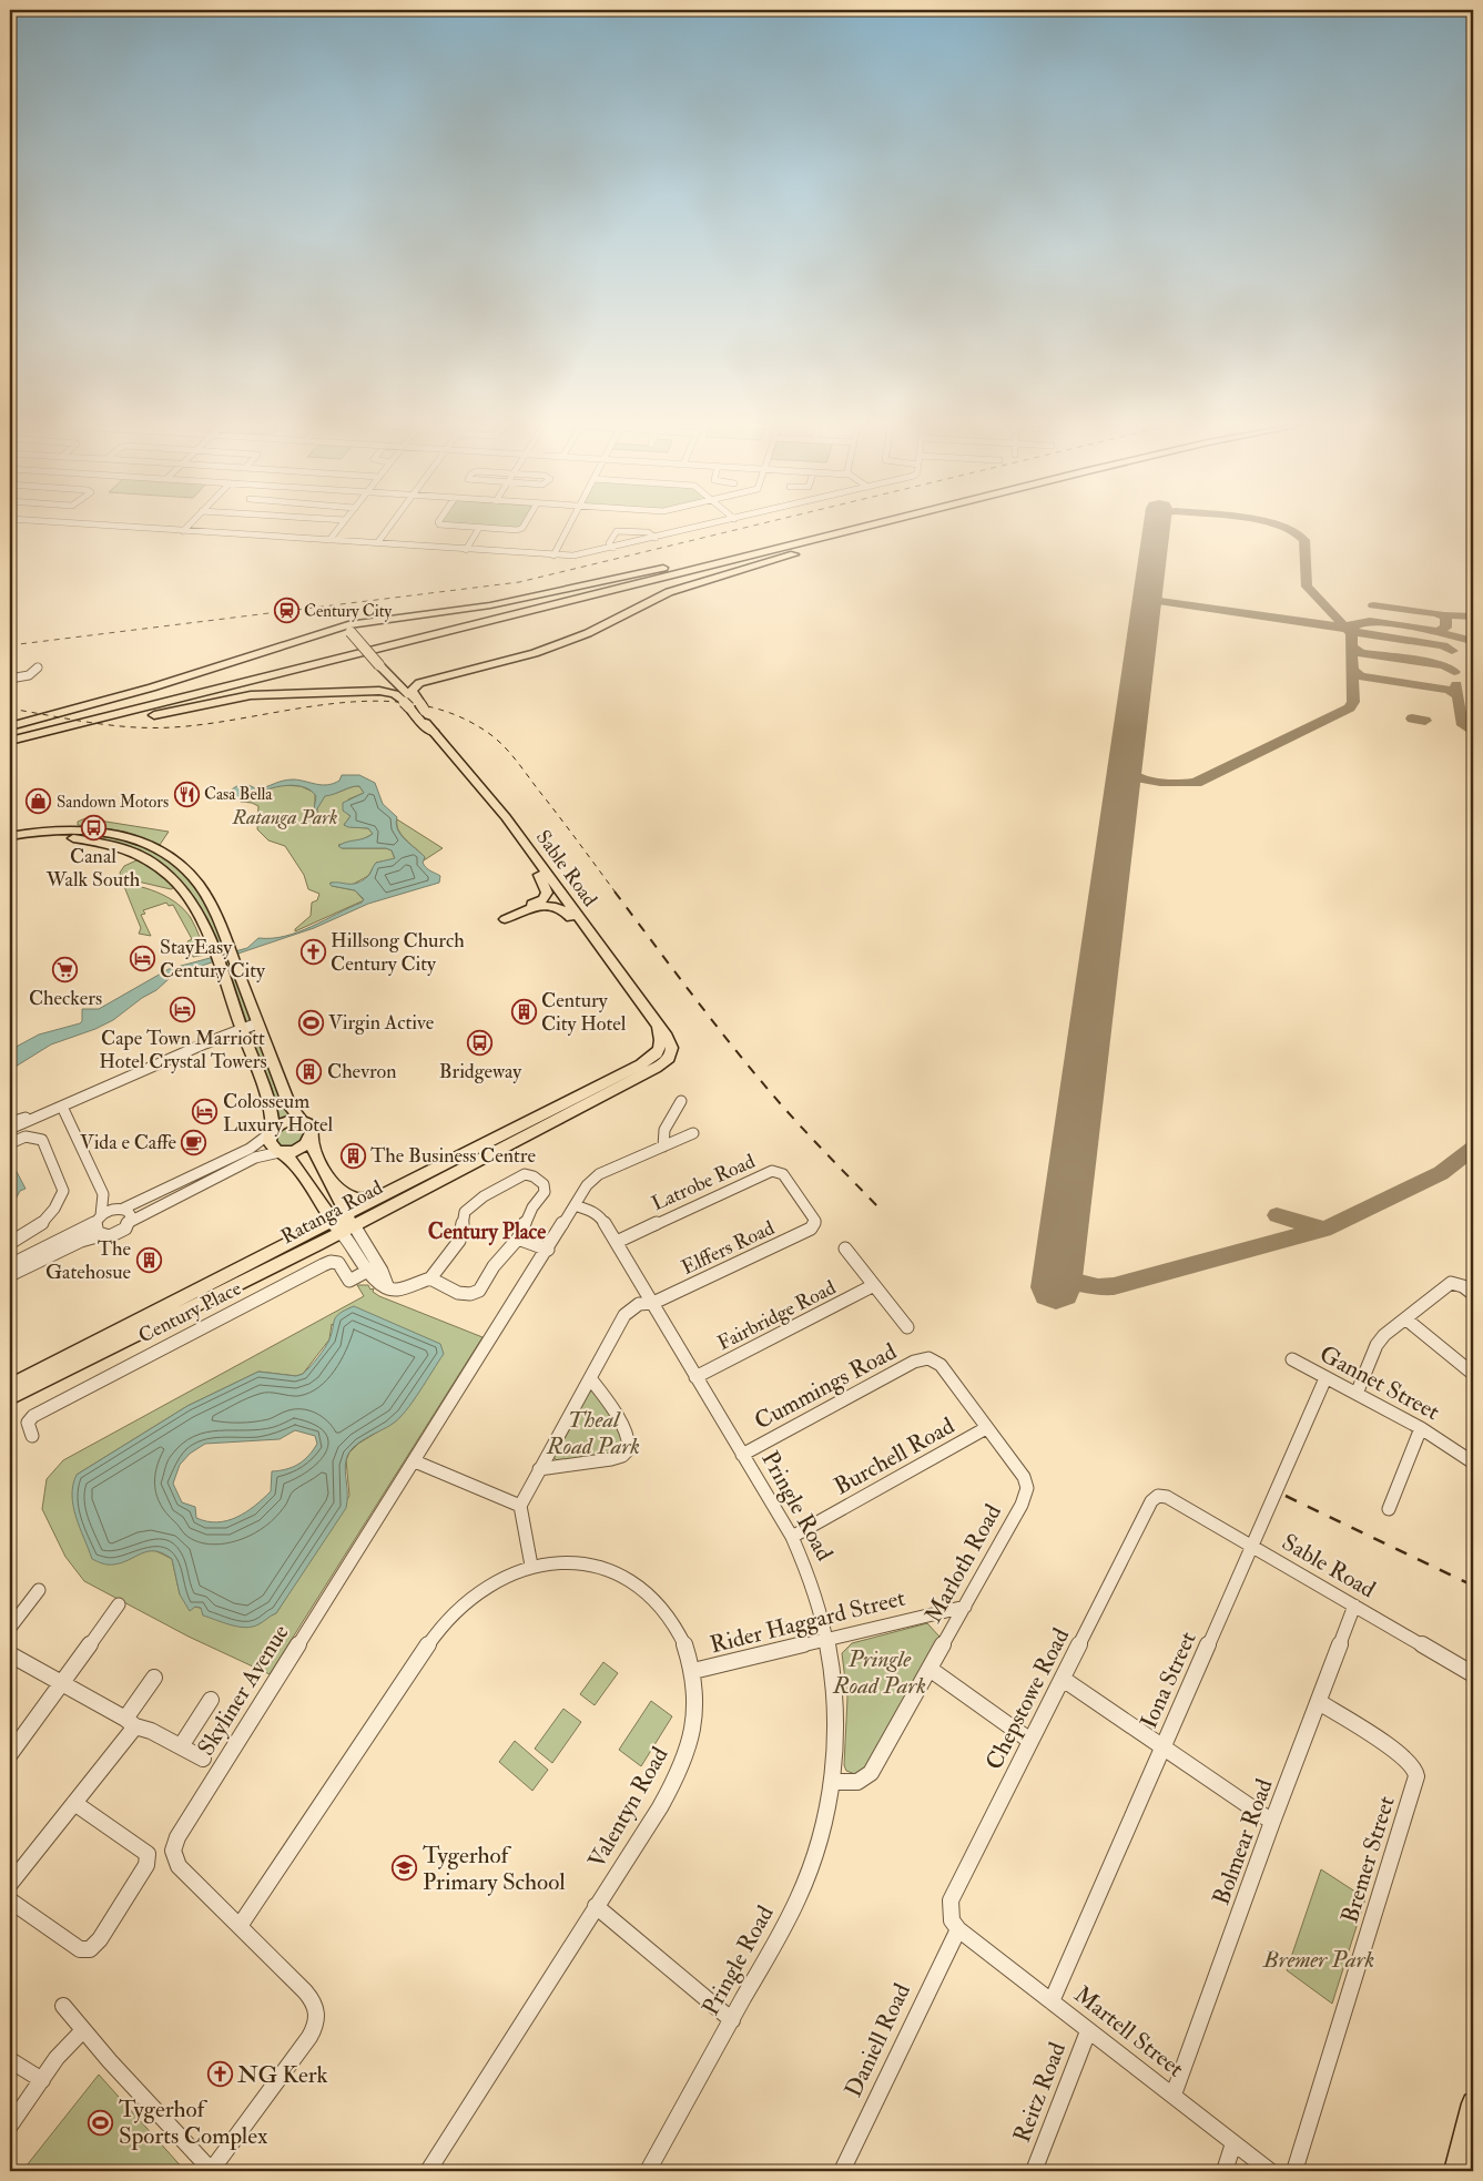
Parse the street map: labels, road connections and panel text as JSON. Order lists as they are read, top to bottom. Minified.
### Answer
{"streets":{"main road":["Sable Road","Ratanga Road"],"street":["Latrobe Road","Elffers Road","Century Place","Fairbridge Road","Gannet Street","Cummings Road","Burchell Road","Pringle Road","Marloth Road","Rider Haggard Street","Iona Street","Skyliner Avenue","Chepstowe Road","Valentyn Road","Bolmear Road","Bremer Street","Martell Street","Daniell Road","Reitz Road"]},"crossings":[["Sable Road","Ratanga Road"],["Sable Road","Iona Street"],["Sable Road","Chepstowe Road"],["Sable Road","Bolmear Road"],["Latrobe Road","Elffers Road"],["Latrobe Road","Pringle Road"],["Elffers Road","Pringle Road"],["Fairbridge Road","Pringle Road"],["Gannet Street","Iona Street"],["Cummings Road","Burchell Road"],["Cummings Road","Pringle Road"],["Cummings Road","Marloth Road"],["Burchell Road","Pringle Road"],["Burchell Road","Marloth Road"],["Pringle Road","Marloth Road"],["Pringle Road","Rider Haggard Street"],["Pringle Road","Skyliner Avenue"],["Marloth Road","Rider Haggard Street"],["Rider Haggard Street","Valentyn Road"],["Iona Street","Martell Street"],["Skyliner Avenue","Valentyn Road"],["Chepstowe Road","Martell Street"],["Chepstowe Road","Daniell Road"],["Bolmear Road","Bremer Street"],["Bolmear Road","Martell Street"],["Martell Street","Daniell Road"],["Martell Street","Reitz Road"]],"districts":["Century Place"],"parks":["Ratanga Park","Theal Road Park","Pringle Road Park","Bremer Park"],"places":{"station":["Century City"],"restaurant":["Casa Bella"],"shop":["Sandown Motors"],"bus stop":["Canal Walk South","Bridgeway"],"church":["Hillsong Church Century City","NG Kerk"],"hotel":["StayEasy Century City","Cape Town Marriott Hotel Crystal Towers","Colosseum Luxury Hotel"],"supermarket":["Checkers"],"building":["Century City Hotel","Chevron","The Business Centre","The Gatehosue"],"sports":["Virgin Active","Tygerhof Sports Complex"],"cafe":["Vida e Caffe"],"school or university":["Tygerhof Primary School"]}}
